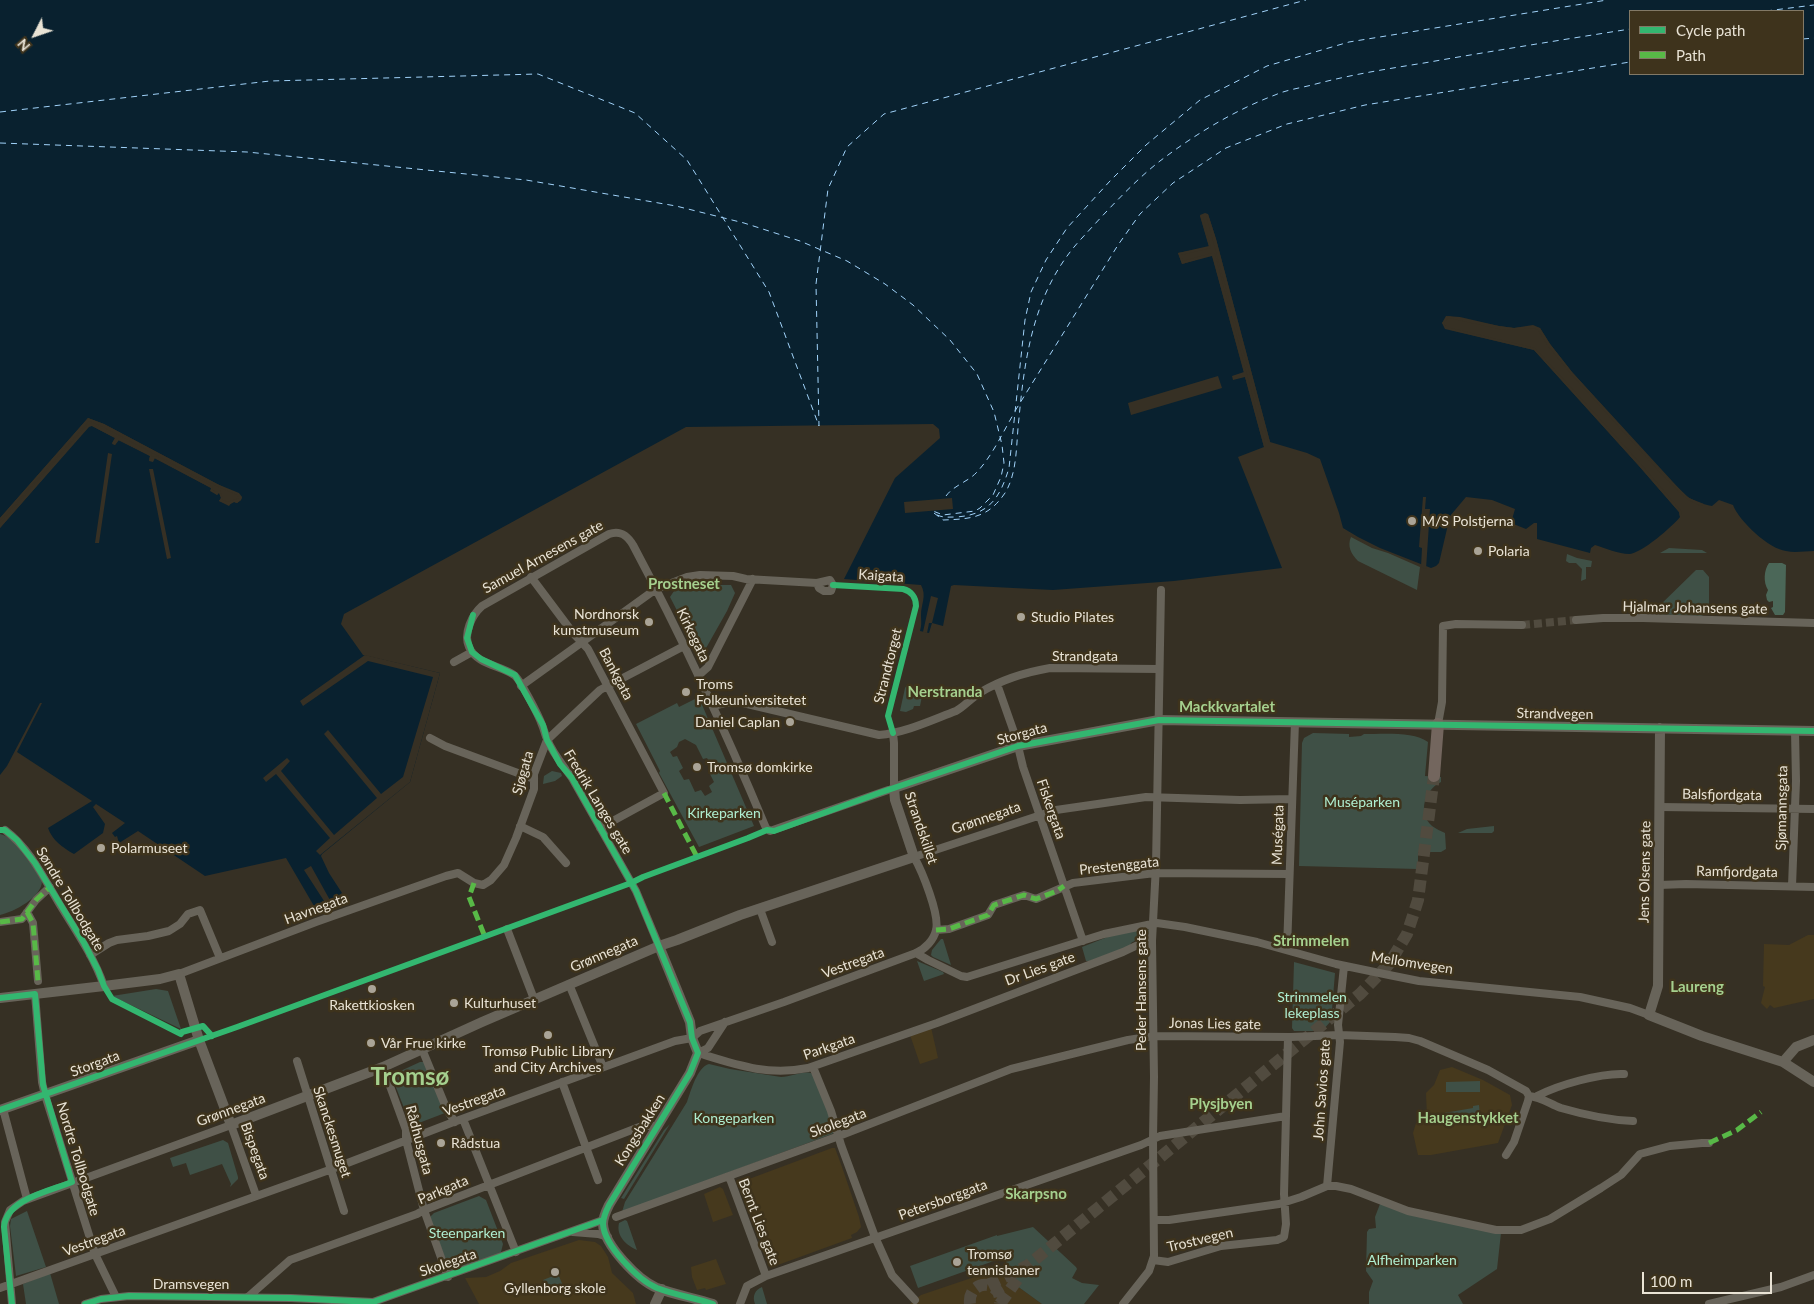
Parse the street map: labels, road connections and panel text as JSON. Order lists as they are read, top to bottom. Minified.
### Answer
{"streets":{"street":["Samuel Arnesens gate","Hjalmar Johansens gate","Kirkegata","Strandgata","Bankgata","Strandvegen","Storgata","Sjøgata","Balsfjordgata","Fredrik Langes gate","Sjømannsgata","Fiskergata","Grønnegata","Strandskillet","Muségata","Prestenggata","Jens Olsens gate","Ramfjordgata","Søndre Tollbodgate","Havnegata","Vestregata","Mellomvegen","Dr Lies gate","Peder Hansens gate","Jonas Lies gate","Parkgata","John Savios gate","Skolegata","Kongsbakken","Skanckesmuget","Rådhusgata","Bispegata","Nordre Tollbodgate","Petersborggata","Bernt Lies gate","Trostvegen","Dramsvegen"],"cycle path":["Kaigata"]},"crossings":[["Samuel Arnesens gate","Kirkegata"],["Samuel Arnesens gate","Bankgata"],["Samuel Arnesens gate","Fredrik Langes gate"],["Kirkegata","Strandgata"],["Kirkegata","Storgata"],["Kirkegata","Sjøgata"],["Strandgata","Fiskergata"],["Strandgata","Strandskillet"],["Strandgata","Peder Hansens gate"],["Bankgata","Sjøgata"],["Bankgata","Fredrik Langes gate"],["Strandvegen","Storgata"],["Strandvegen","Sjømannsgata"],["Strandvegen","Muségata"],["Strandvegen","Jens Olsens gate"],["Storgata","Fiskergata"],["Storgata","Strandskillet"],["Storgata","Muségata"],["Storgata","Peder Hansens gate"],["Storgata","Bispegata"],["Storgata","Nordre Tollbodgate"],["Sjøgata","Fredrik Langes gate"],["Sjøgata","Havnegata"],["Balsfjordgata","Sjømannsgata"],["Balsfjordgata","Jens Olsens gate"],["Fredrik Langes gate","Grønnegata"],["Fredrik Langes gate","Vestregata"],["Fredrik Langes gate","Parkgata"],["Fredrik Langes gate","Kongsbakken"],["Sjømannsgata","Ramfjordgata"],["Fiskergata","Grønnegata"],["Fiskergata","Prestenggata"],["Fiskergata","Mellomvegen"],["Grønnegata","Strandskillet"],["Grønnegata","Muségata"],["Grønnegata","Peder Hansens gate"],["Grønnegata","Skanckesmuget"],["Grønnegata","Rådhusgata"],["Grønnegata","Bispegata"],["Grønnegata","Nordre Tollbodgate"],["Strandskillet","Prestenggata"],["Strandskillet","Vestregata"],["Muségata","Prestenggata"],["Muségata","Mellomvegen"],["Prestenggata","Vestregata"],["Prestenggata","Peder Hansens gate"],["Jens Olsens gate","Ramfjordgata"],["Jens Olsens gate","Mellomvegen"],["Søndre Tollbodgate","Havnegata"],["Havnegata","Bispegata"],["Vestregata","Mellomvegen"],["Vestregata","Kongsbakken"],["Vestregata","Skanckesmuget"],["Vestregata","Rådhusgata"],["Vestregata","Bispegata"],["Vestregata","Nordre Tollbodgate"],["Mellomvegen","Peder Hansens gate"],["Mellomvegen","John Savios gate"],["Dr Lies gate","Peder Hansens gate"],["Dr Lies gate","Parkgata"],["Peder Hansens gate","Jonas Lies gate"],["Peder Hansens gate","Petersborggata"],["Peder Hansens gate","Trostvegen"],["Jonas Lies gate","John Savios gate"],["Jonas Lies gate","Skolegata"],["Parkgata","Kongsbakken"],["Parkgata","Rådhusgata"],["Parkgata","Dramsvegen"],["Skolegata","Kongsbakken"],["Skolegata","Rådhusgata"],["Skolegata","Bernt Lies gate"],["Skolegata","Dramsvegen"],["Nordre Tollbodgate","Dramsvegen"],["Petersborggata","Bernt Lies gate"]],"districts":["Prostneset","Nerstranda","Mackkvartalet","Strimmelen","Laureng","Tromsø","Plysjbyen","Haugenstykket","Skarpsno"],"parks":["Muséparken","Kirkeparken","Strimmelen lekeplass","Kongeparken","Steenparken","Alfheimparken"],"places":["M/S Polstjerna","Polaria","Studio Pilates","Nordnorsk kunstmuseum","Troms Folkeuniversitetet","Daniel Caplan","Tromsø domkirke","Polarmuseet","Rakettkiosken","Kulturhuset","Tromsø Public Library and City Archives","Vår Frue kirke","Rådstua","Tromsø tennisbaner","Gyllenborg skole"],"legend":["Cycle path","Path"],"scale_bar":"100 m","north":"bottom left"}
